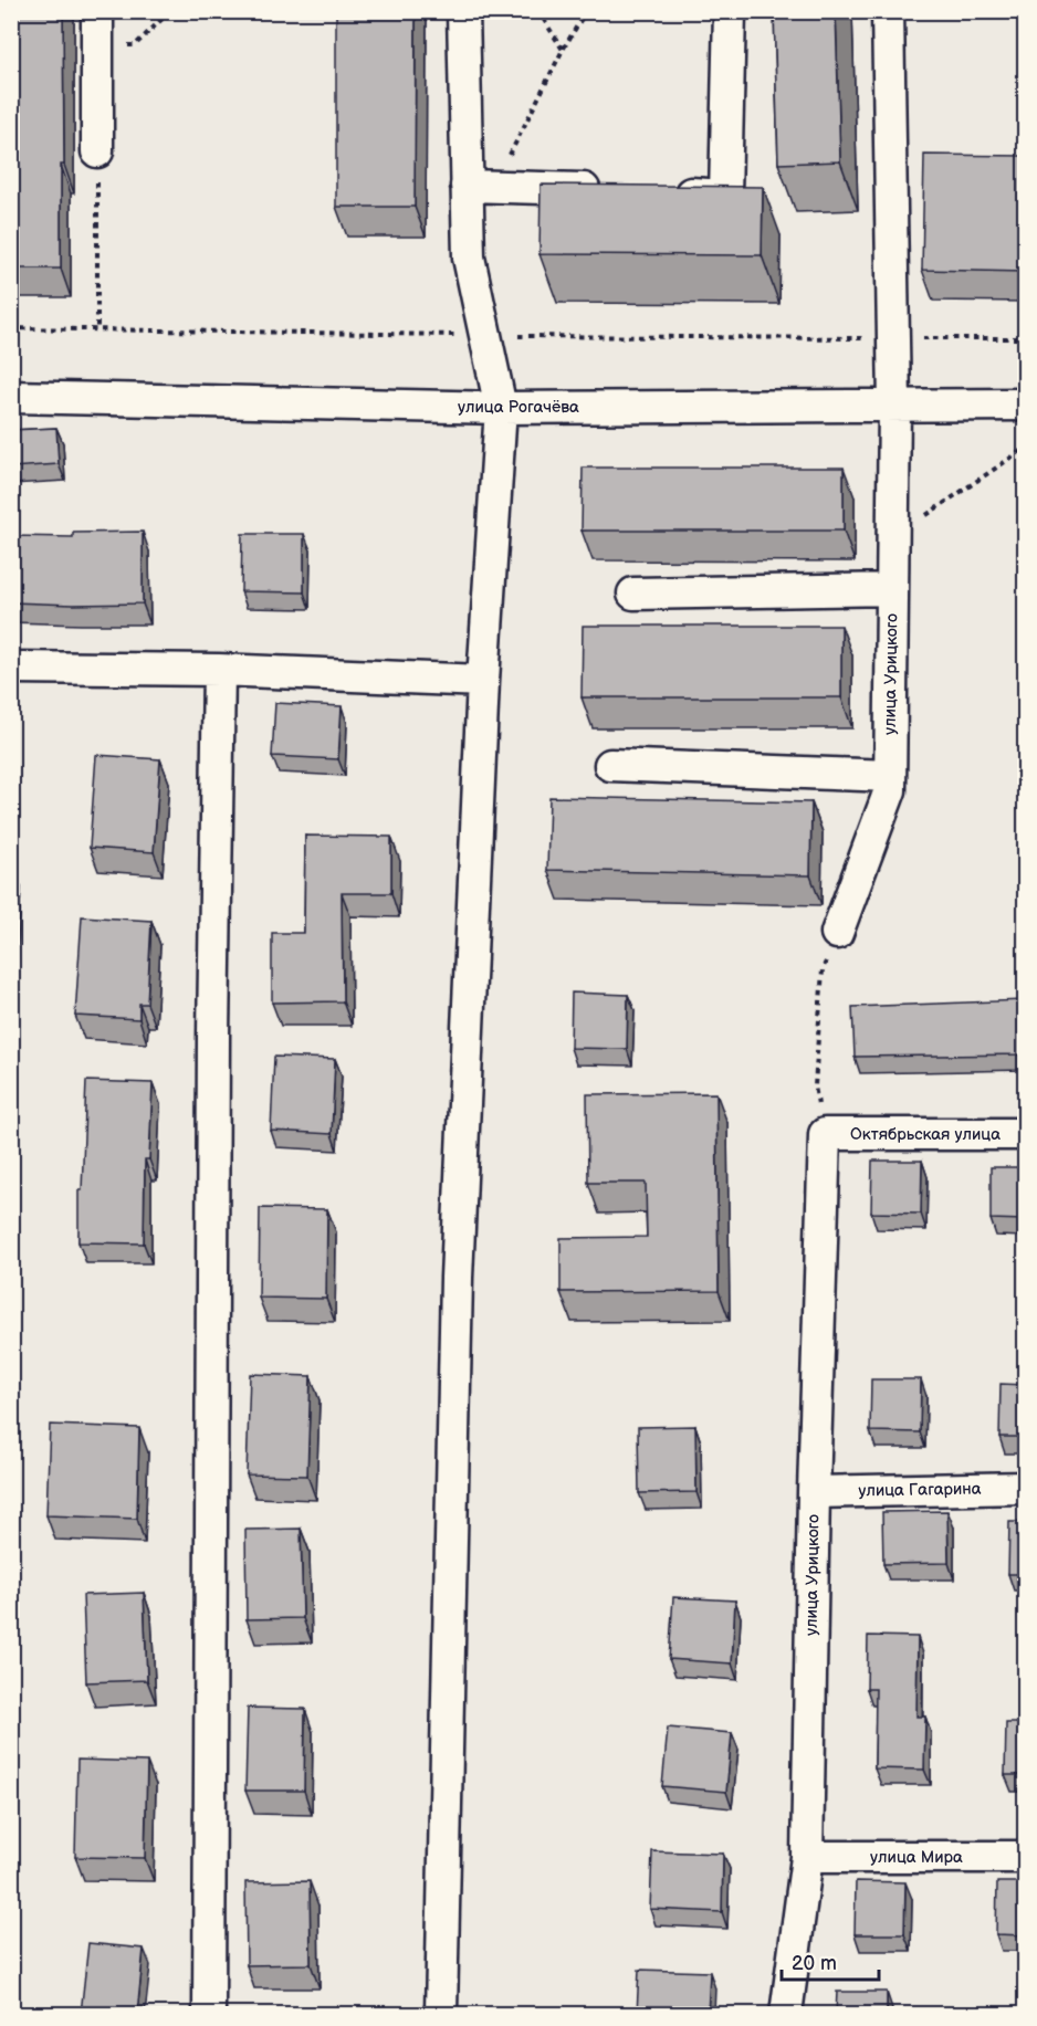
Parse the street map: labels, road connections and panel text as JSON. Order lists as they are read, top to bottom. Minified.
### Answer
{"streets":{"street":["улица Рогачёва","улица Урицкого","Октябрьская улица","улица Гагарина","улица Мира"]},"crossings":[["улица Рогачёва","улица Урицкого"],["улица Урицкого","Октябрьская улица"],["улица Урицкого","улица Гагарина"],["улица Урицкого","улица Мира"]],"scale_bar":"20 m"}
